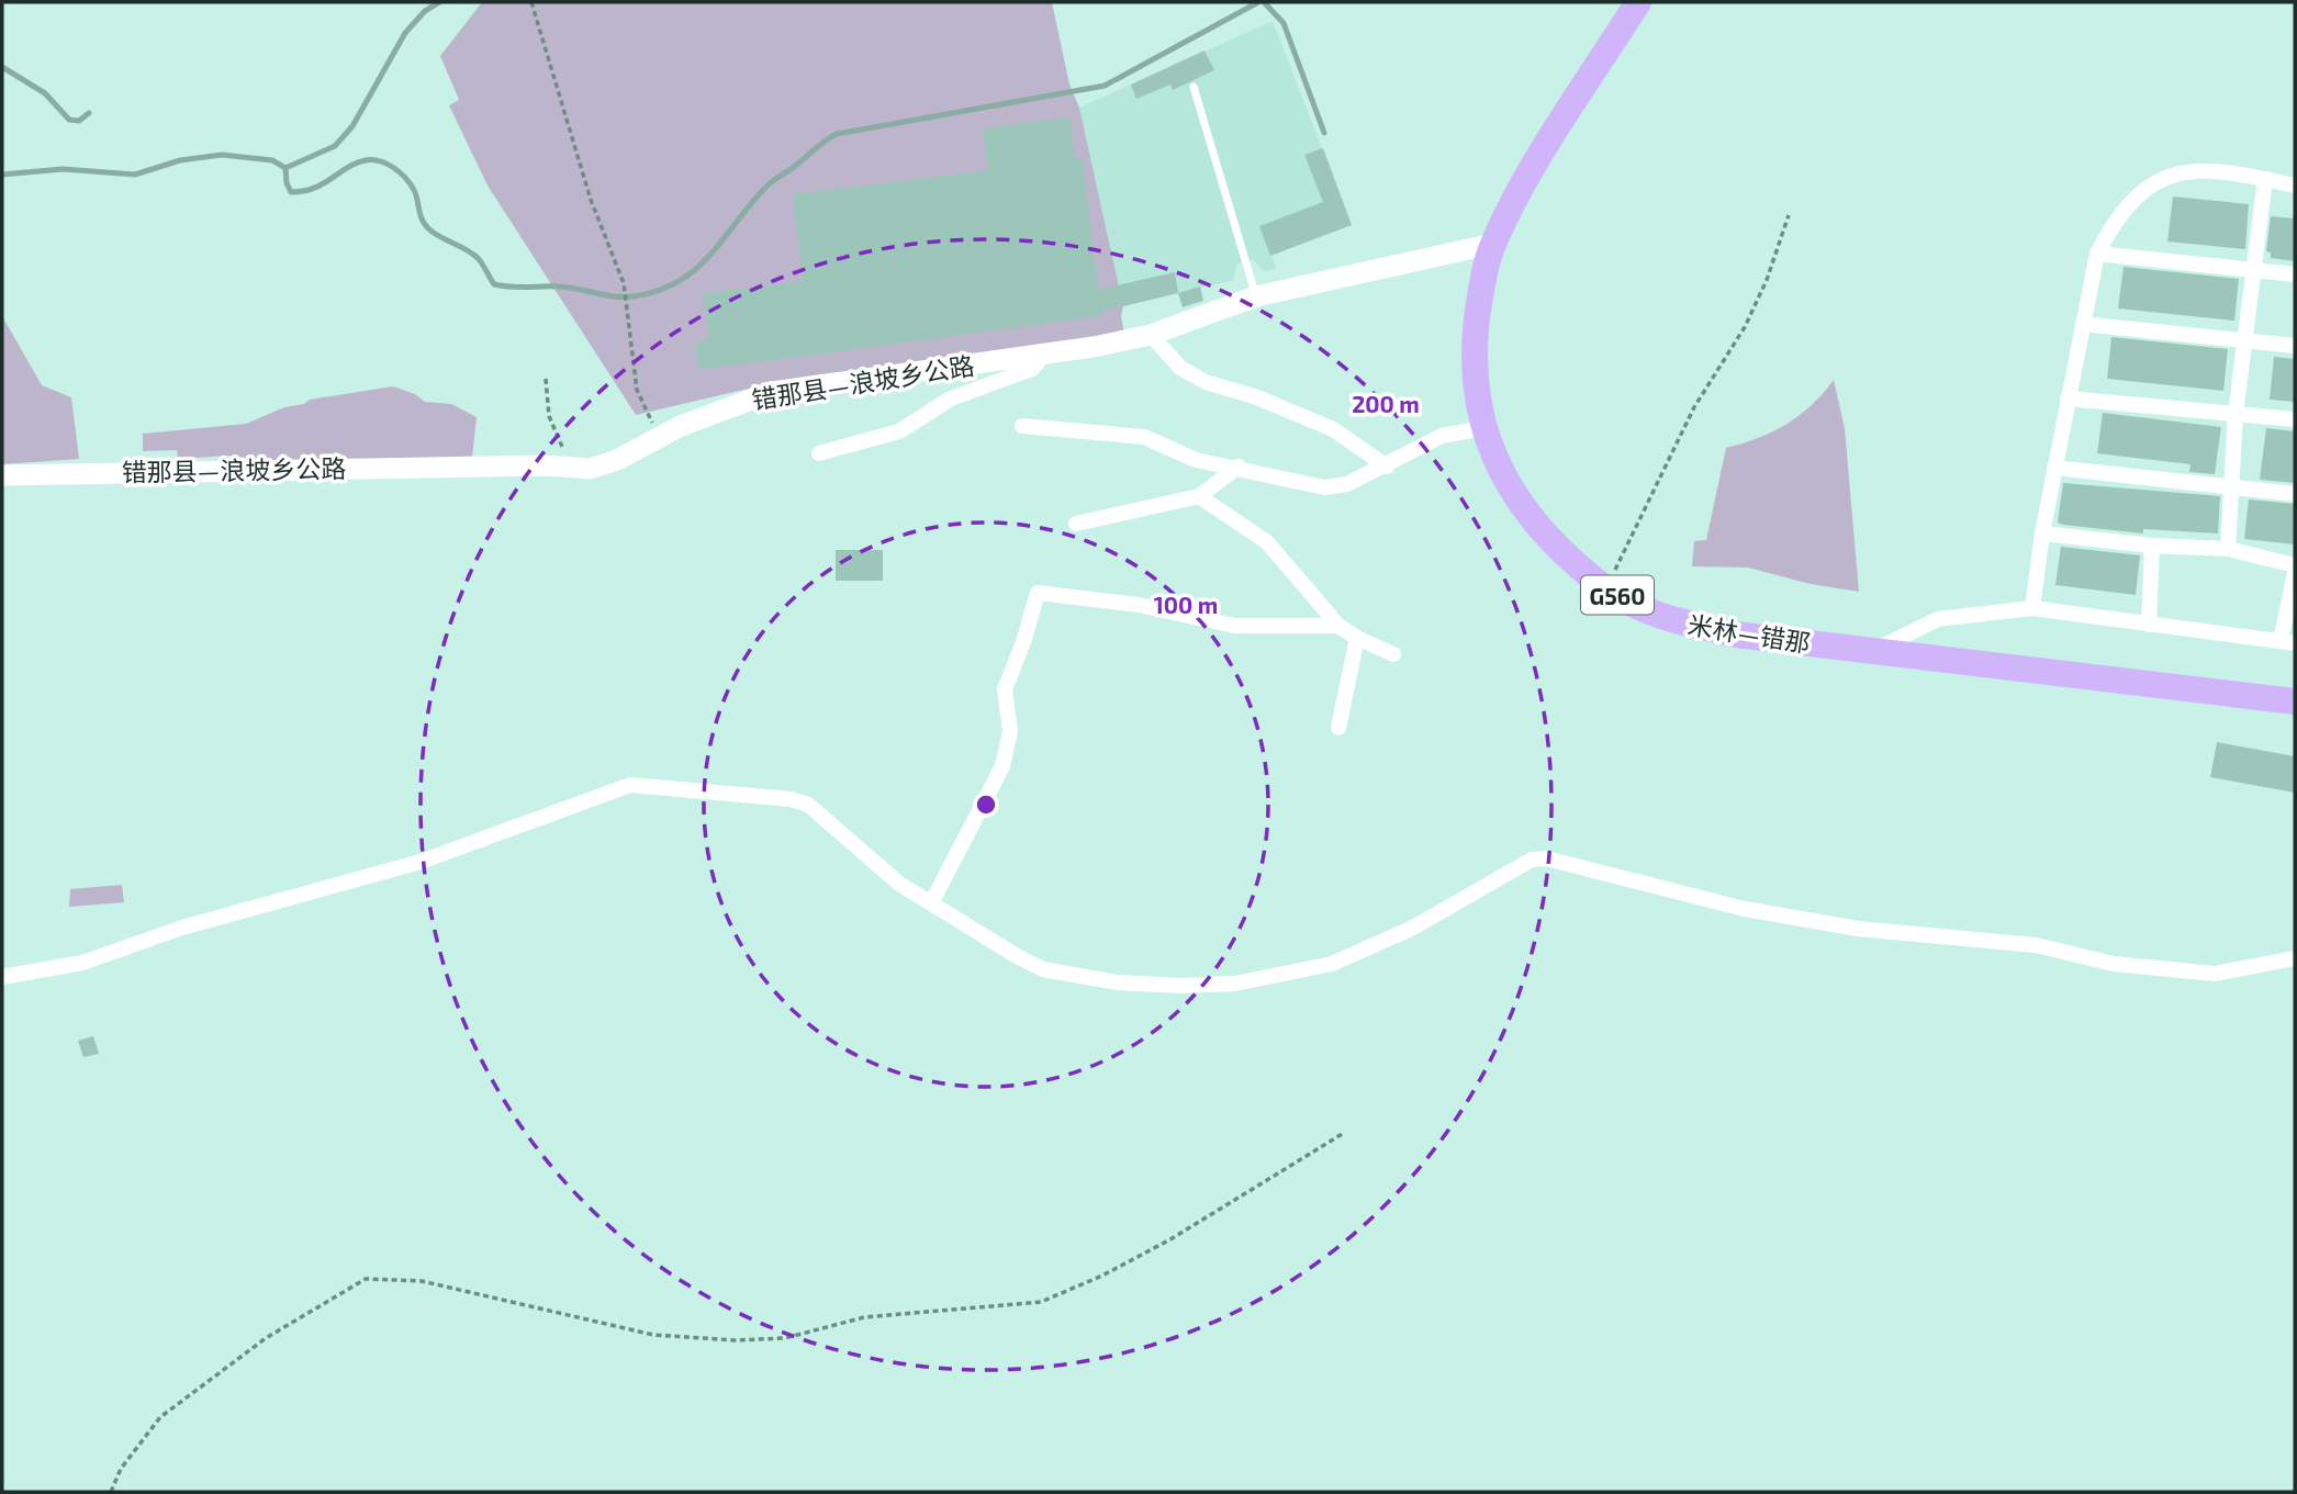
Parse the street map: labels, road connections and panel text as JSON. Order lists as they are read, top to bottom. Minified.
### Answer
{"streets":{"highway":["G560","米林—错那"],"main road":["错那县—浪坡乡公路"]},"crossings":[["错那县—浪坡乡公路","米林—错那"]],"rings":["200 m","100 m"]}
